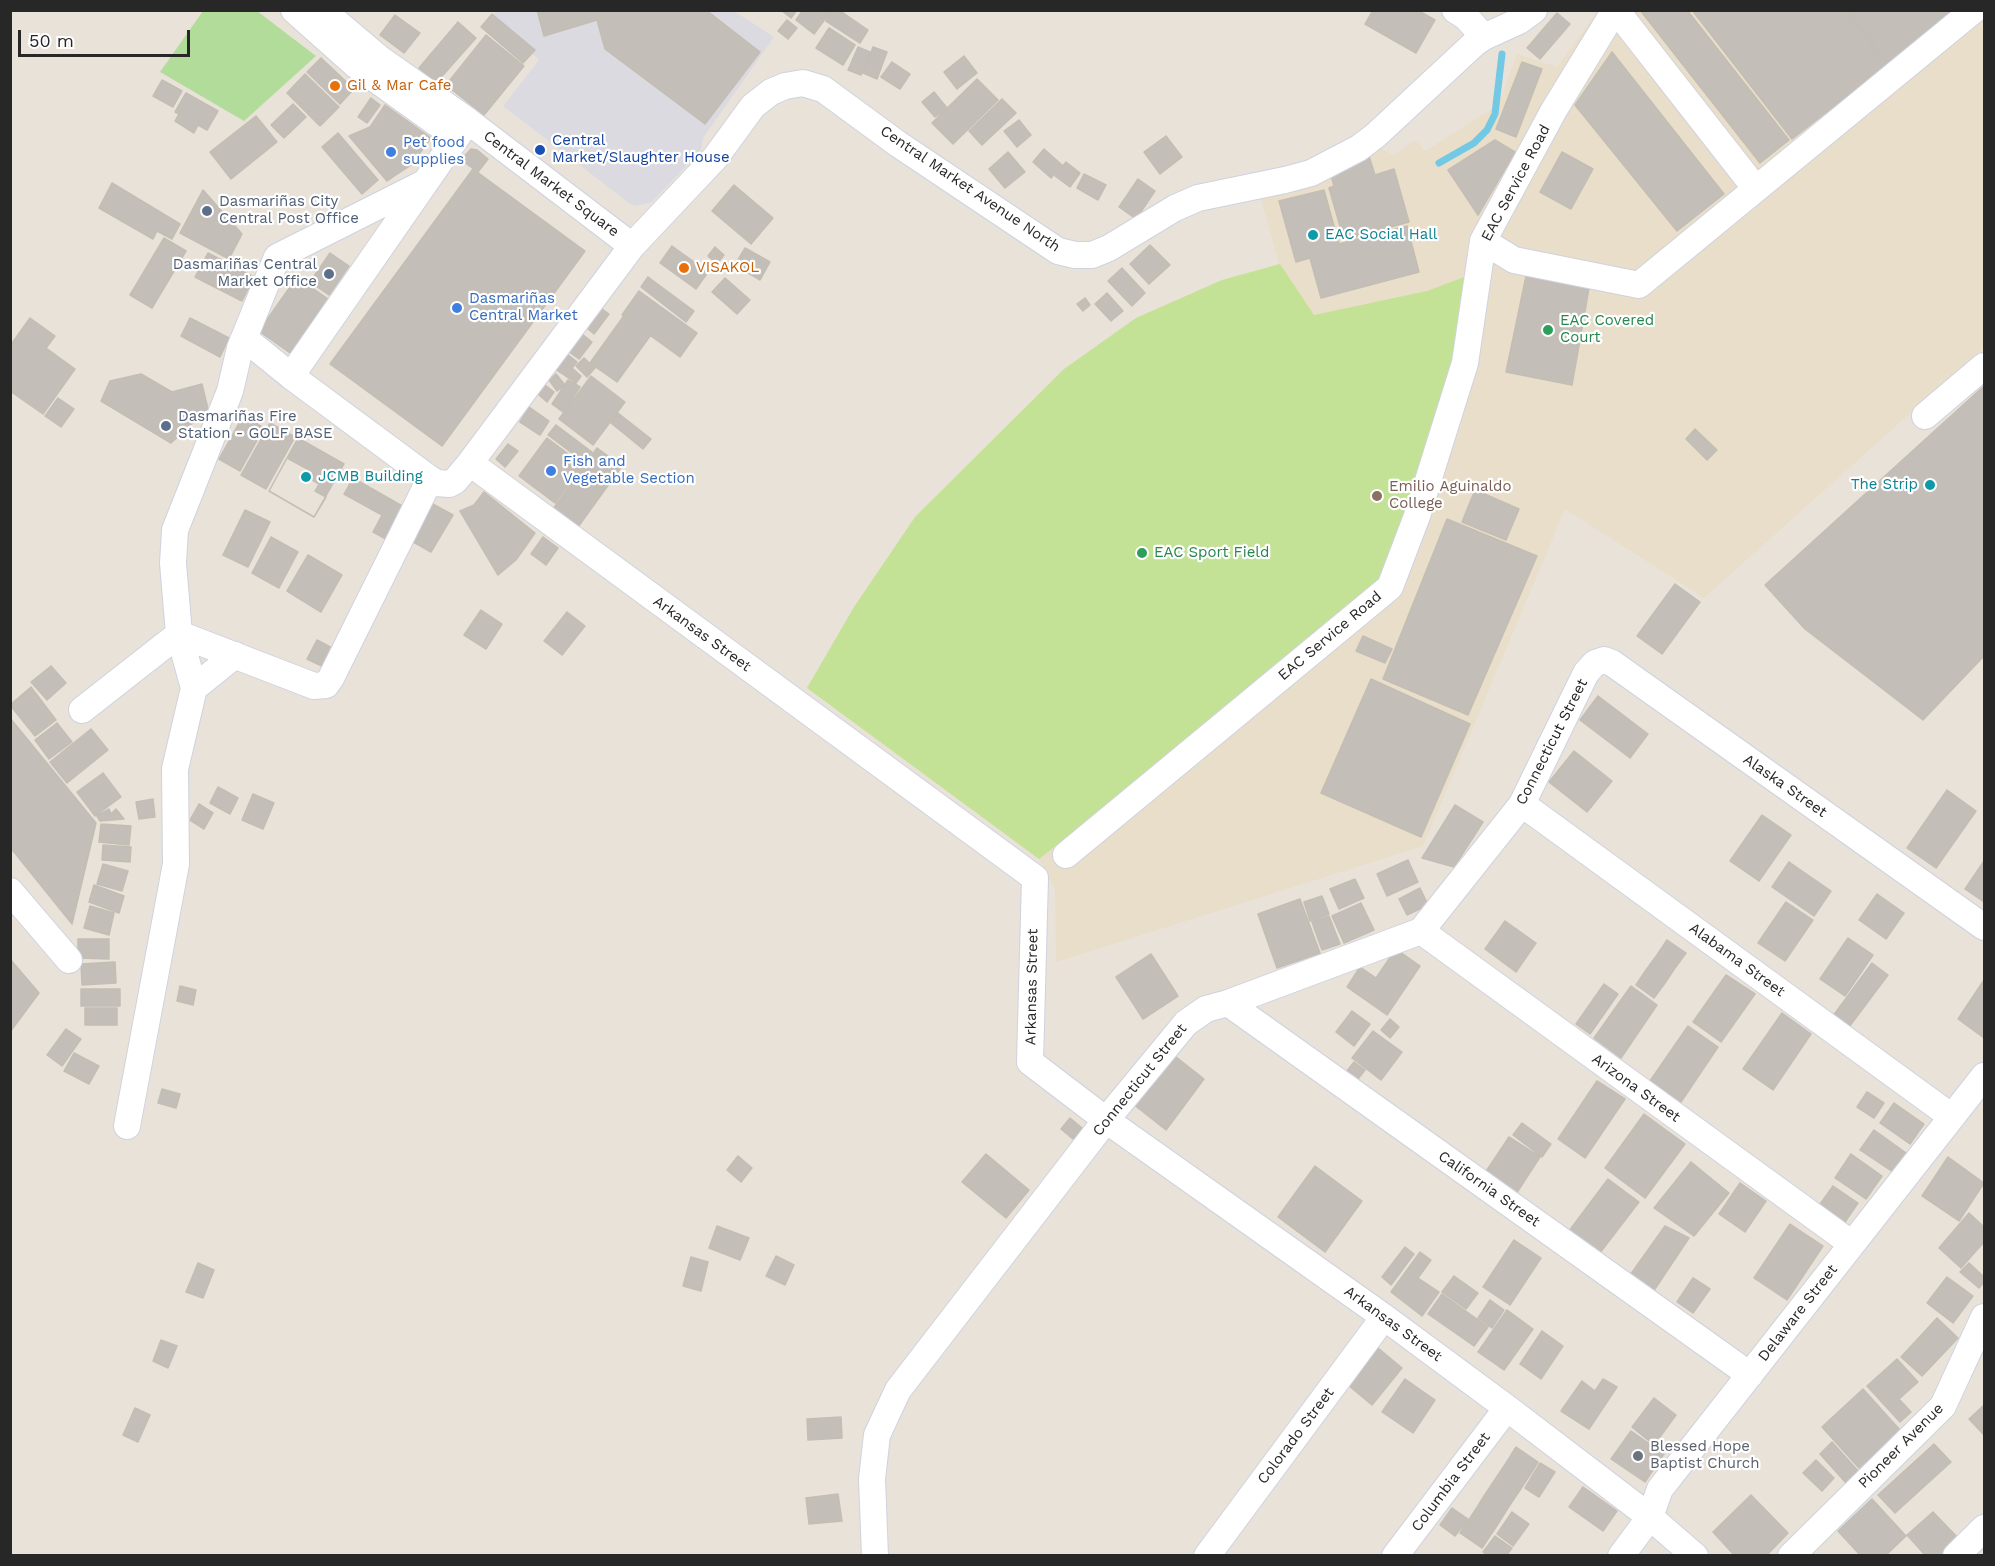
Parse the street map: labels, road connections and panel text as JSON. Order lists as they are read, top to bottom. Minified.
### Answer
{"streets":{"street":["EAC Service Road","Central Market Square","Central Market Avenue North","Arkansas Street","Connecticut Street","Alaska Street","Alabama Street","Arizona Street","California Street","Delaware Street","Colorado Street","Pioneer Avenue","Columbia Street"]},"crossings":[["Central Market Square","Central Market Avenue North"],["Central Market Square","Arkansas Street"],["Arkansas Street","Connecticut Street"],["Arkansas Street","Delaware Street"],["Arkansas Street","Colorado Street"],["Arkansas Street","Columbia Street"],["Connecticut Street","Alaska Street"],["Connecticut Street","Alabama Street"],["Connecticut Street","Arizona Street"],["Connecticut Street","California Street"],["Alabama Street","Delaware Street"],["Arizona Street","Delaware Street"],["California Street","Delaware Street"]],"places":["Gil & Mar Cafe","Central Market/Slaughter House","Pet food supplies","Dasmariñas City Central Post Office","EAC Social Hall","VISAKOL","Dasmariñas Central Market Office","Dasmariñas Central Market","EAC Covered Court","Dasmariñas Fire Station - GOLF BASE","Fish and Vegetable Section","JCMB Building","The Strip","Emilio Aguinaldo College","EAC Sport Field","Blessed Hope Baptist Church"],"scale_bar":"50 m"}
